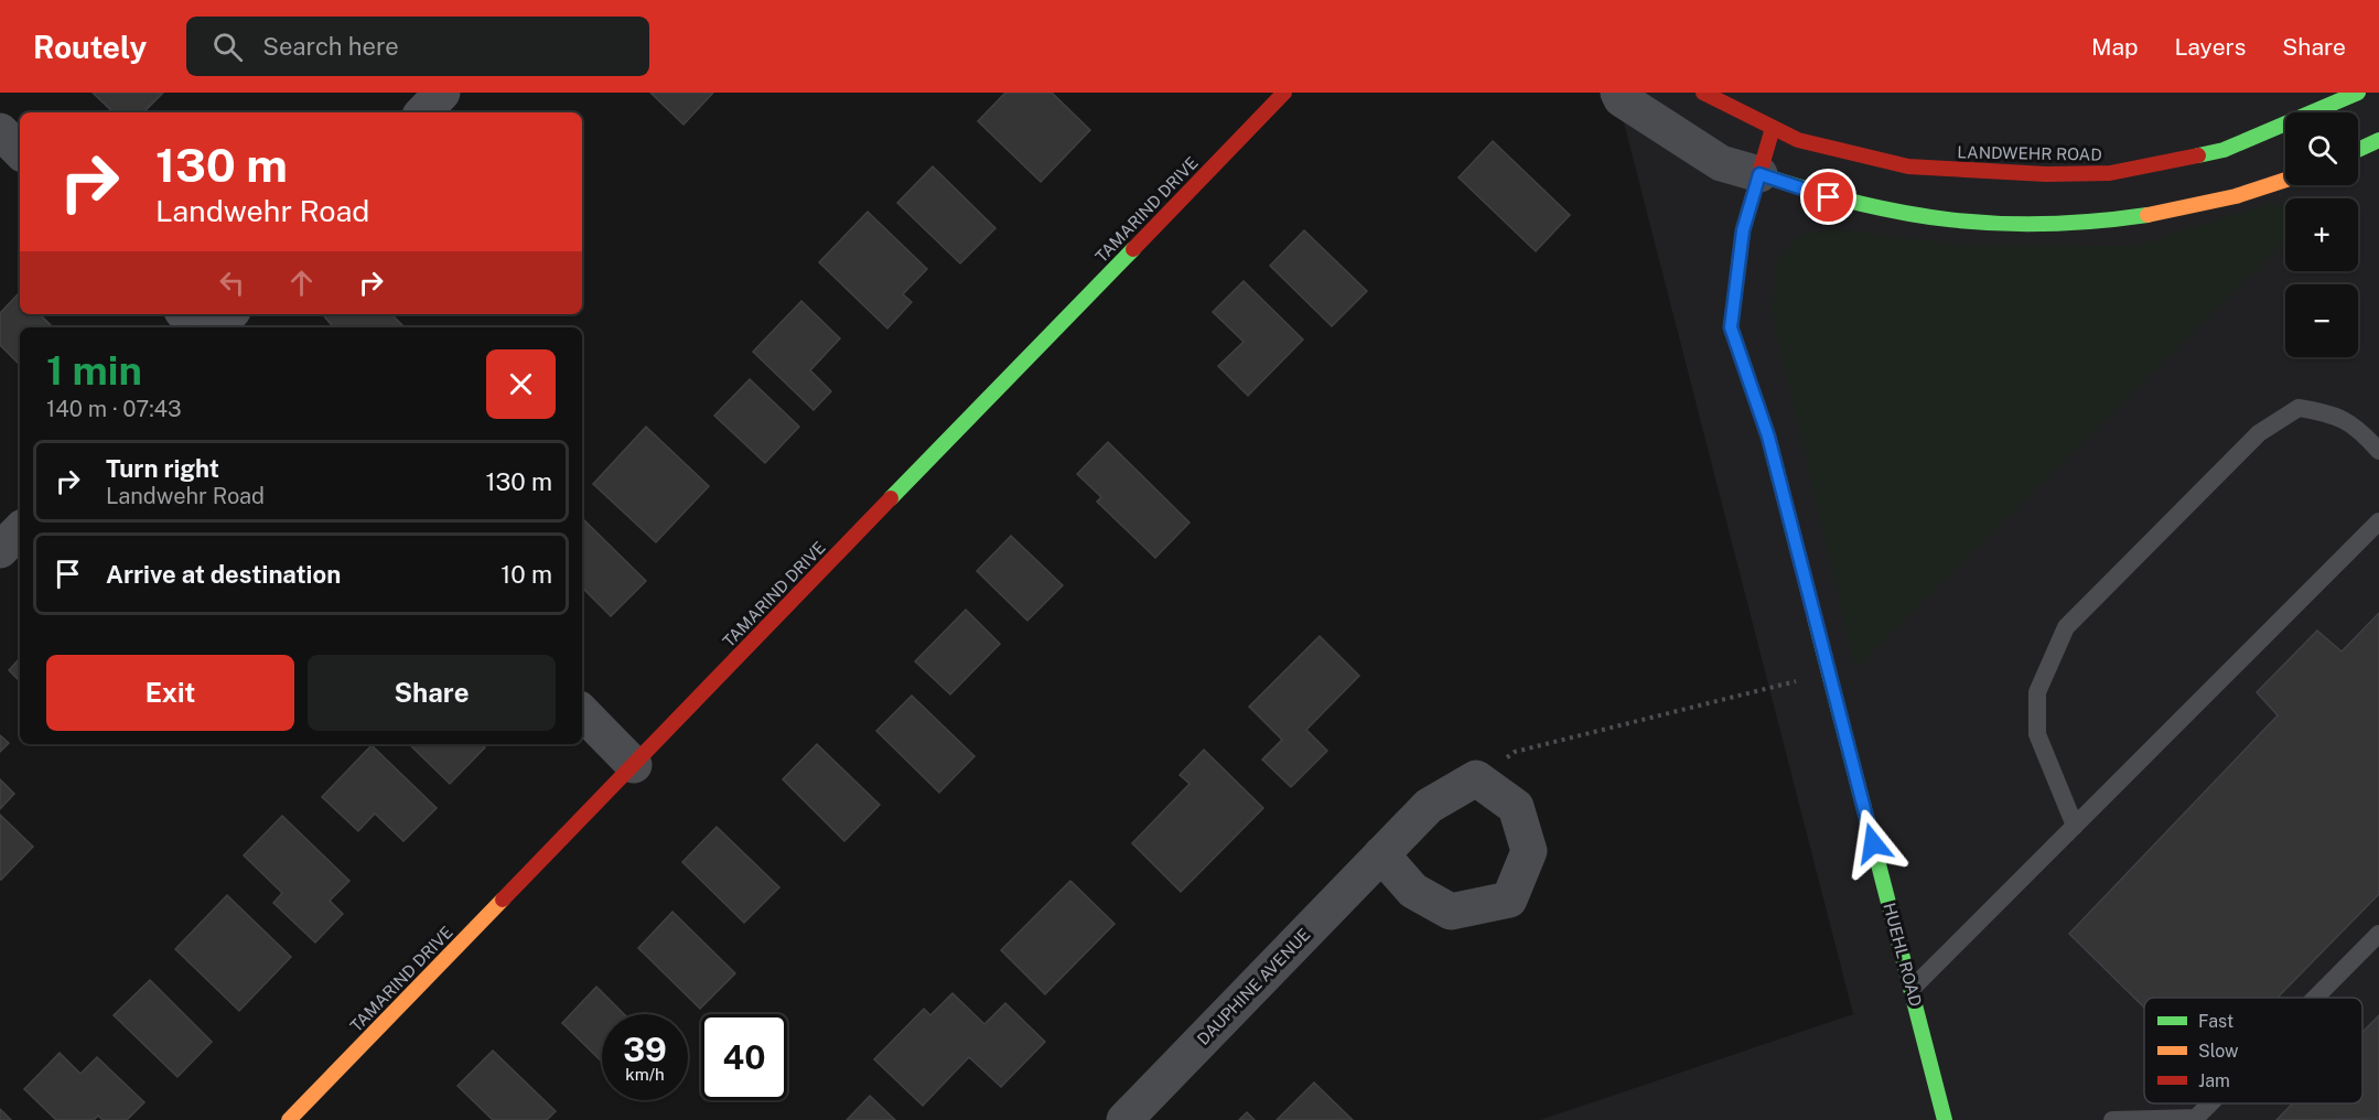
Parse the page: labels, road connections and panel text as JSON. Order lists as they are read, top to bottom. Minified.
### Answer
{"streets":{"street":["LANDWEHR ROAD","TAMARIND DRIVE","HUEHL ROAD","DAUPHINE AVENUE"]},"crossings":[["LANDWEHR ROAD","HUEHL ROAD"]],"legend":["Fast","Slow","Jam"],"page":{"header":"Routely","search":"Search here","nav":["Map","Layers","Share"],"map_buttons":["+","−"],"turn":["130 m","Landwehr Road"],"heading":["1 min","140 m · 07:43"],"list":[{"name":"Turn right","note":"Landwehr Road","value":"130 m"},{"name":"Arrive at destination","value":"10 m"}],"buttons":["Exit","Share"],"speed":"39 km/h","limit":"40"}}
